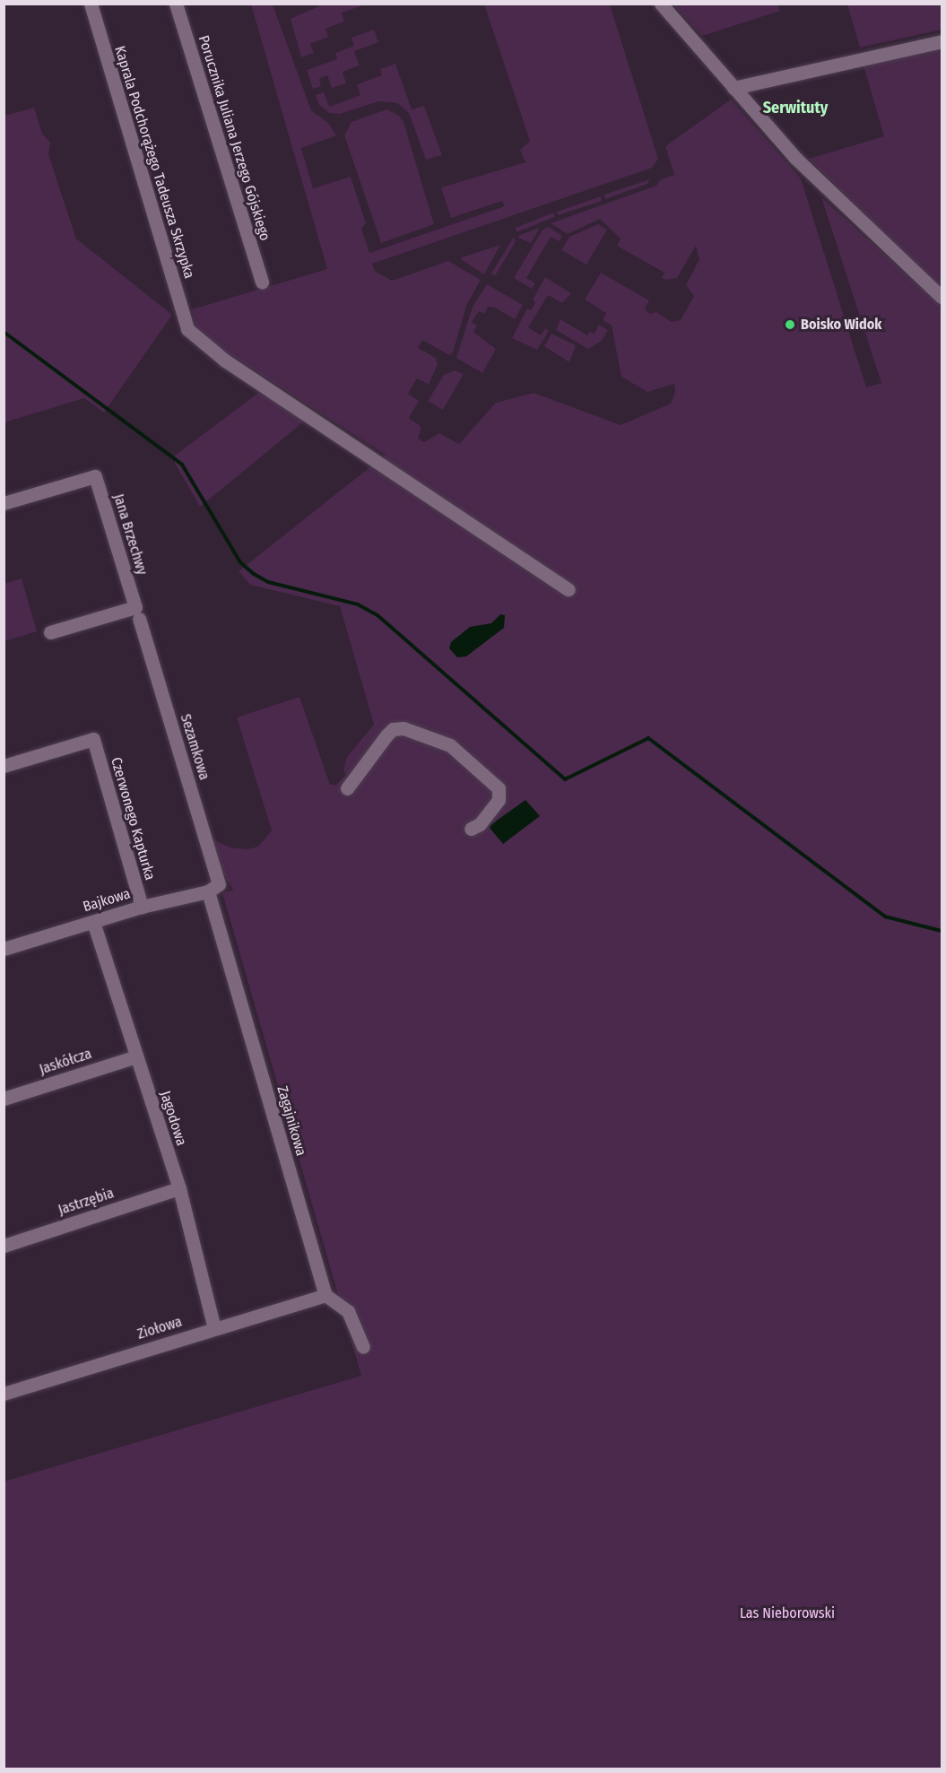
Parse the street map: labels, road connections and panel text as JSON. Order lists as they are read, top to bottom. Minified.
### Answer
{"streets":{"street":["Porucznika Juliana Jerzego Gójskiego","Kaprala Podchorążego Tadeusza Skrzypka","Jana Brzechwy","Sezamkowa","Czerwonego Kapturka","Bajkowa","Jaskółcza","Jagodowa","Zagajnikowa","Jastrzębia","Ziołowa"]},"crossings":[["Sezamkowa","Bajkowa"],["Sezamkowa","Zagajnikowa"],["Czerwonego Kapturka","Bajkowa"],["Bajkowa","Jagodowa"],["Bajkowa","Zagajnikowa"],["Jaskółcza","Jagodowa"],["Jagodowa","Jastrzębia"],["Jagodowa","Ziołowa"],["Zagajnikowa","Ziołowa"]],"districts":["Serwituty"],"parks":["Las Nieborowski"],"places":["Boisko Widok"]}
